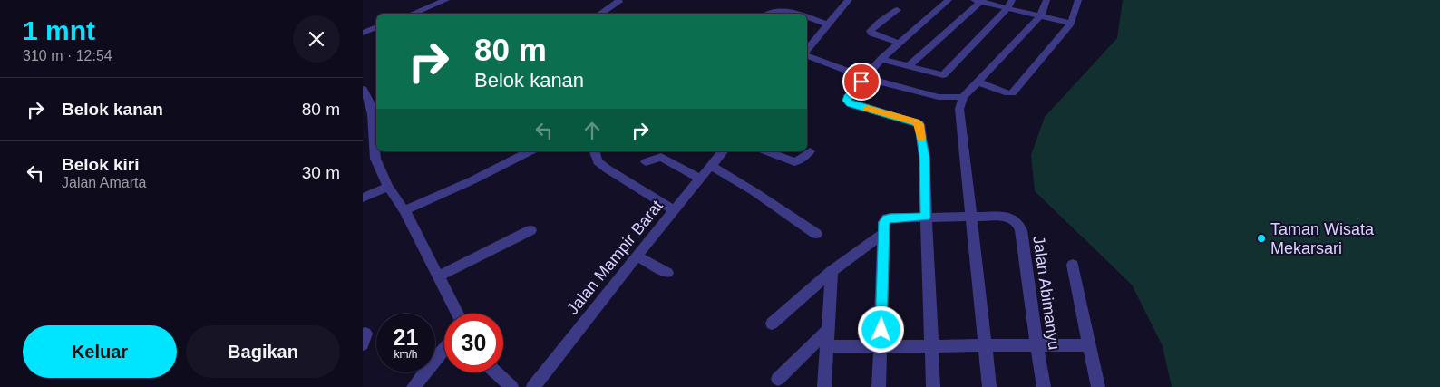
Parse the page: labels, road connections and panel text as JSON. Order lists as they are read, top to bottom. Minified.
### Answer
{"streets":{"street":["Jalan Mampir Barat","Jalan Abimanyu"]},"places":["Taman Wisata Mekarsari"],"page":{"heading":["1 mnt","310 m · 12:54"],"turn":["80 m","Belok kanan"],"list":[{"name":"Belok kanan","value":"80 m"},{"name":"Belok kiri","note":"Jalan Amarta","value":"30 m"}],"speed":"21 km/h","limit":"30","buttons":["Keluar","Bagikan"]}}
